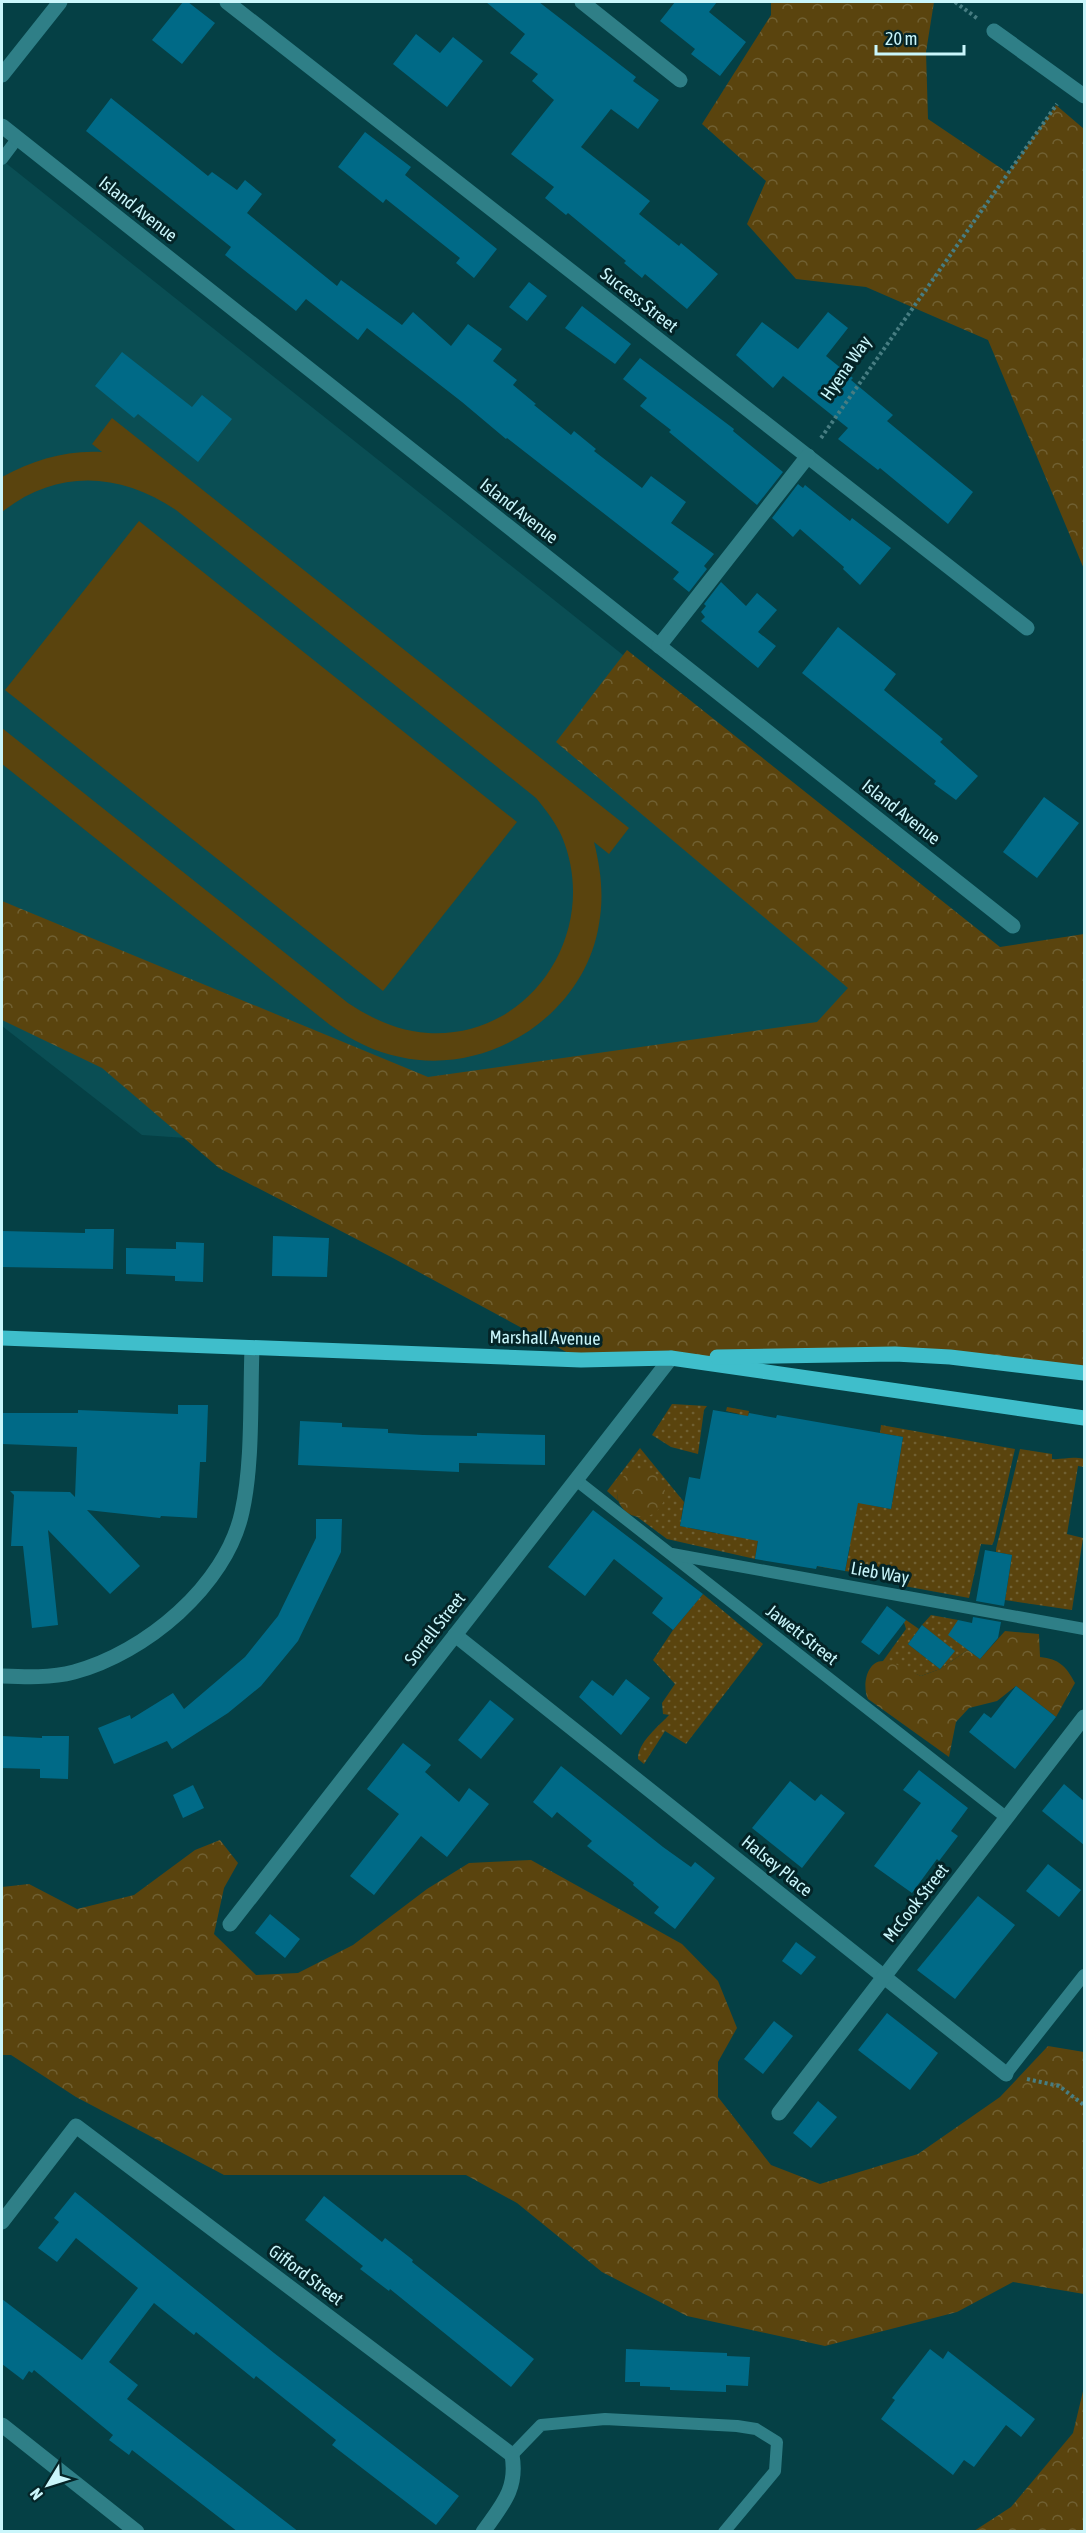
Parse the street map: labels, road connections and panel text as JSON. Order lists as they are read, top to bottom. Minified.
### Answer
{"streets":{"main road":["Marshall Avenue"],"street":["Island Avenue","Success Street","Sorrell Street","Halsey Place","McCook Street","Gifford Street"],"lane":["Lieb Way","Jawett Street"],"path":["Hyena Way"]},"crossings":[["Success Street","Hyena Way"],["Marshall Avenue","Sorrell Street"],["Lieb Way","Jawett Street"],["Sorrell Street","Jawett Street"],["Sorrell Street","Halsey Place"],["Jawett Street","McCook Street"],["Halsey Place","McCook Street"]],"scale_bar":"20 m","north":"bottom left"}
